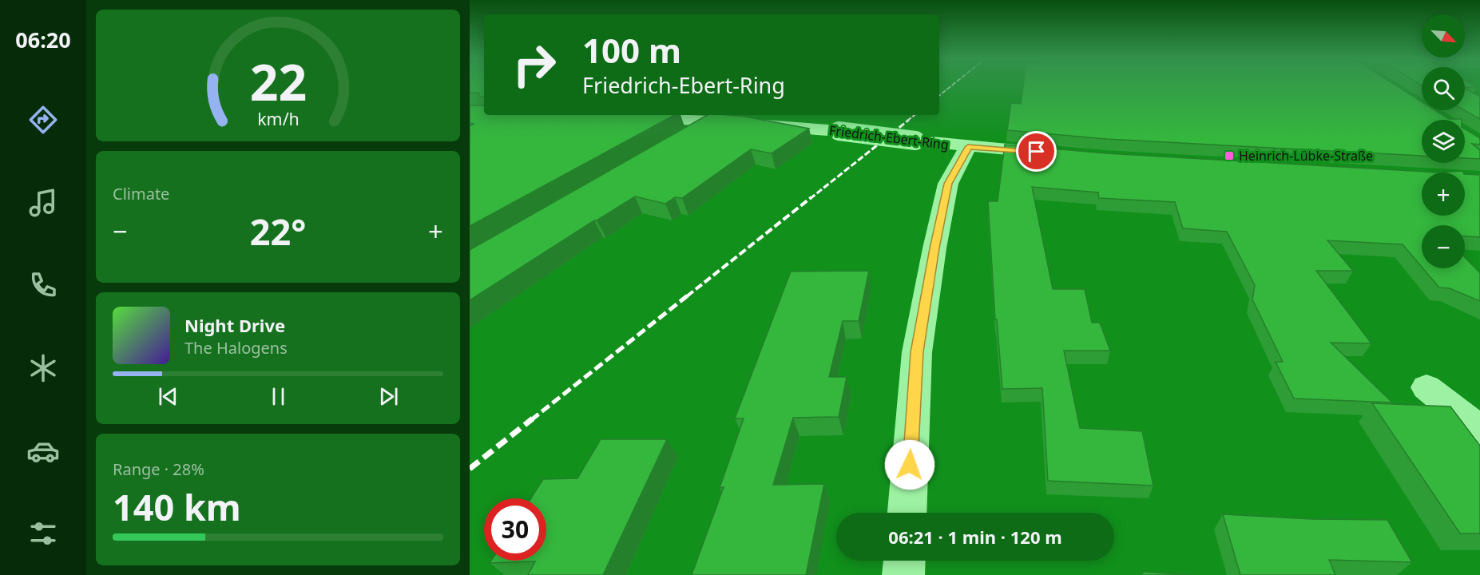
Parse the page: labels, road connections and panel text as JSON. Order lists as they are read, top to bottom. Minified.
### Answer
{"streets":{"street":["Friedrich-Ebert-Ring"]},"places":{"transit":["Heinrich-Lübke-Straße"]},"north":"bottom right","page":{"tabs":"06:20","map_buttons":["+","−"],"turn":["100 m","Friedrich-Ebert-Ring"],"tile":["Climate",["Range · 28%","140 km"]],"heat":["−","22°","+"],"song":["Night Drive","The Halogens"],"limit":"30","trip":"06:21 · 1 min · 120 m","gauge":["22","km/h"]}}
